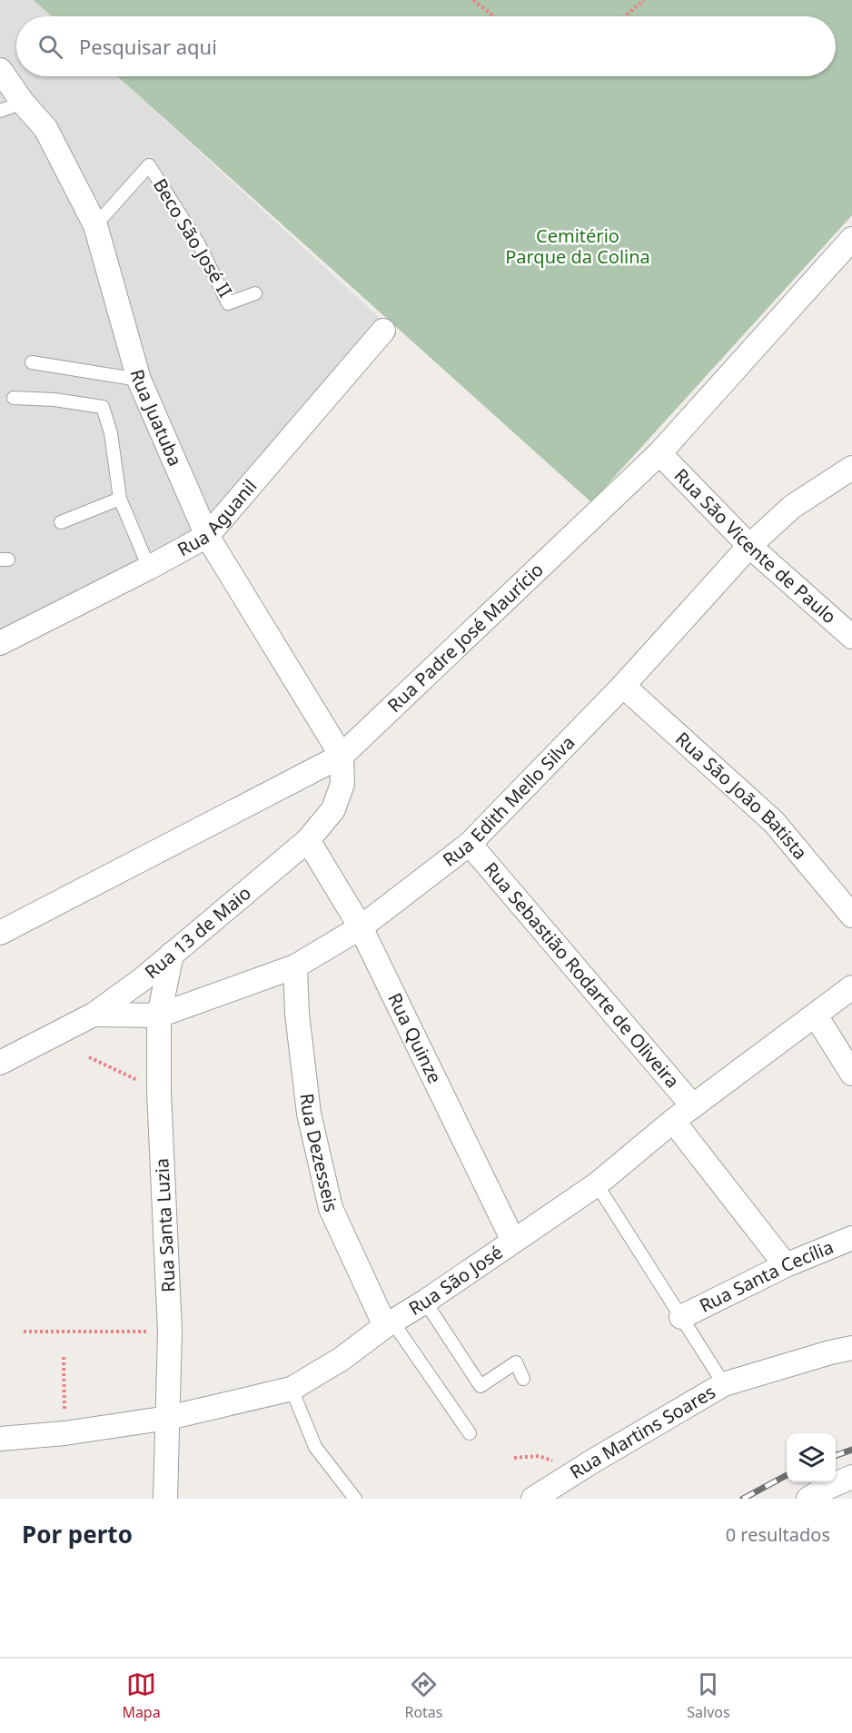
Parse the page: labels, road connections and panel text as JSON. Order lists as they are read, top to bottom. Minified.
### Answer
{"streets":{"street":["Rua Juatuba","Rua Aguanil","Rua São Vicente de Paulo","Rua Padre José Maurício","Rua São João Batista","Rua Edith Mello Silva","Rua 13 de Maio","Rua Sebastião Rodarte de Oliveira","Rua Quinze","Rua Dezesseis","Rua Santa Luzia","Rua Santa Cecília","Rua São José","Rua Martins Soares"],"lane":["Beco São José II"]},"crossings":[["Beco São José II","Rua Juatuba"],["Rua Juatuba","Rua Aguanil"],["Rua Juatuba","Rua Padre José Maurício"],["Rua Juatuba","Rua 13 de Maio"],["Rua São Vicente de Paulo","Rua Padre José Maurício"],["Rua São Vicente de Paulo","Rua Edith Mello Silva"],["Rua Padre José Maurício","Rua 13 de Maio"],["Rua São João Batista","Rua Edith Mello Silva"],["Rua Edith Mello Silva","Rua 13 de Maio"],["Rua Edith Mello Silva","Rua Sebastião Rodarte de Oliveira"],["Rua Edith Mello Silva","Rua Quinze"],["Rua Edith Mello Silva","Rua Dezesseis"],["Rua Edith Mello Silva","Rua Santa Luzia"],["Rua 13 de Maio","Rua Quinze"],["Rua 13 de Maio","Rua Santa Luzia"],["Rua Sebastião Rodarte de Oliveira","Rua São José"],["Rua Quinze","Rua São José"],["Rua Dezesseis","Rua São José"],["Rua Santa Luzia","Rua São José"]],"parks":["Cemitério Parque da Colina"],"page":{"search":"Pesquisar aqui","heading":["Por perto","0 resultados"],"nav":["Mapa","Rotas","Salvos"]}}
